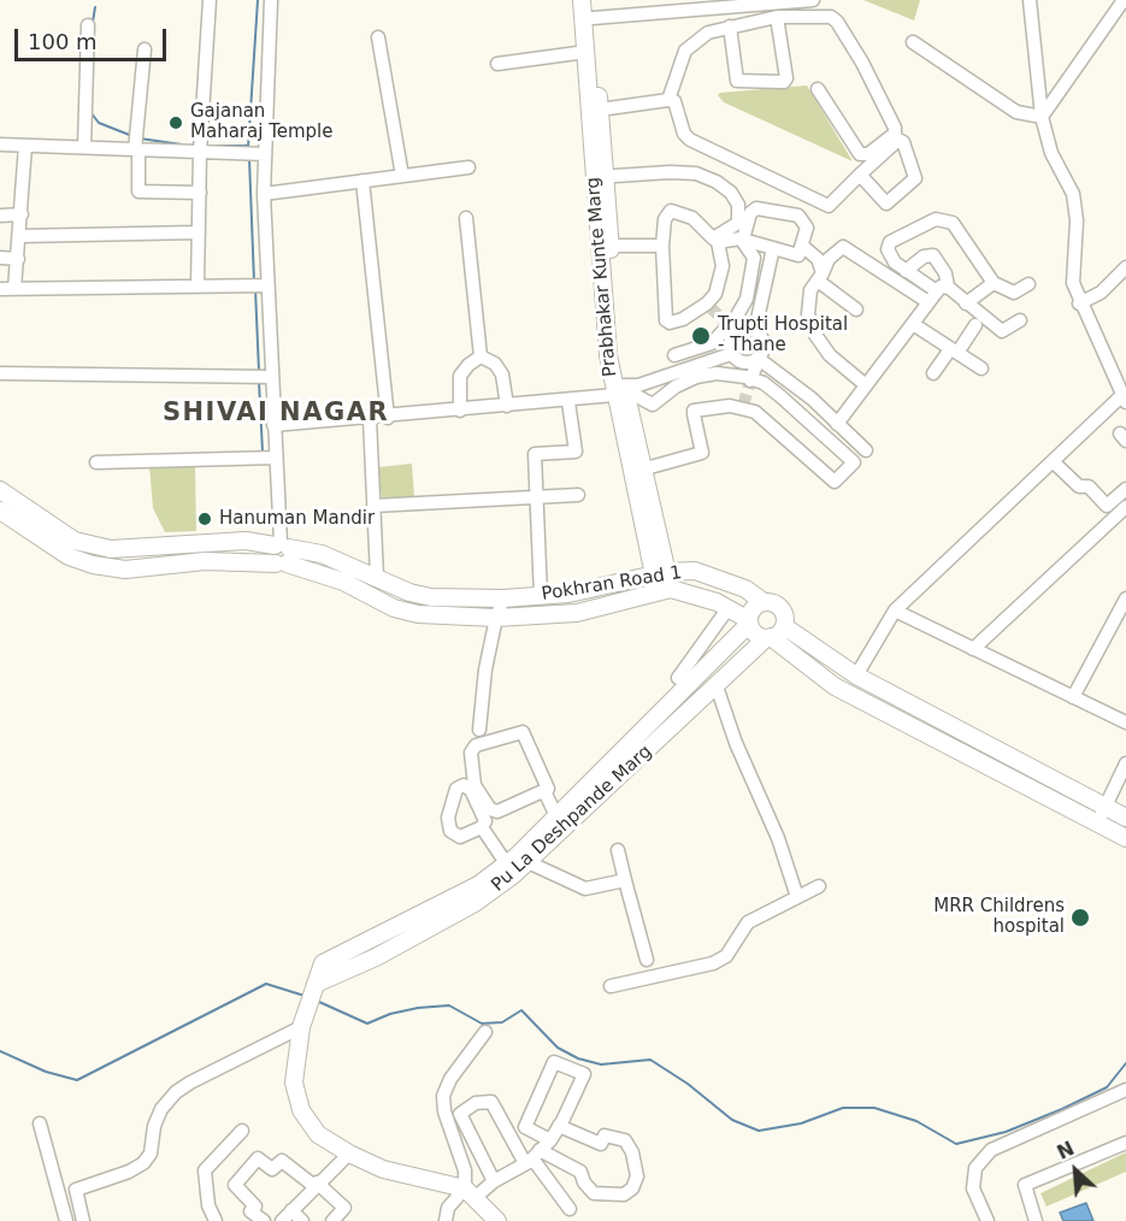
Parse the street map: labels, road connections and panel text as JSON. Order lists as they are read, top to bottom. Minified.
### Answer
{"streets":{"main road":["Prabhakar Kunte Marg","Pokhran Road 1","Pu La Deshpande Marg"]},"crossings":[["Prabhakar Kunte Marg","Pokhran Road 1"],["Pokhran Road 1","Pu La Deshpande Marg"]],"districts":["SHIVAI NAGAR"],"places":["Gajanan Maharaj Temple","Trupti Hospital - Thane","Hanuman Mandir","MRR Childrens hospital"],"scale_bar":"100 m","north":"top left"}
